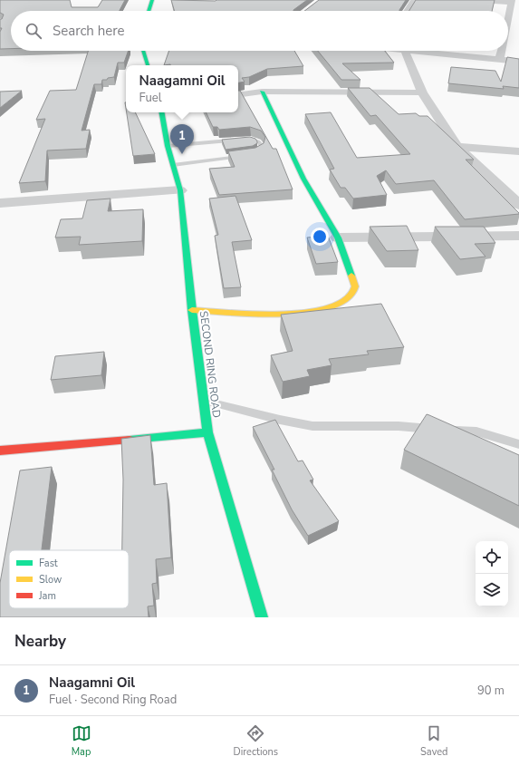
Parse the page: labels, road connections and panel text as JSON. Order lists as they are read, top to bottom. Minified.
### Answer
{"streets":{"street":["SECOND RING ROAD"]},"legend":["Fast","Slow","Jam"],"page":{"search":"Search here","popup":["Naagamni Oil","Fuel"],"pins":"1","heading":"Nearby","list":[{"mark":"1","name":"Naagamni Oil","note":"Fuel · Second Ring Road","value":"90 m"}],"nav":["Map","Directions","Saved"]}}
